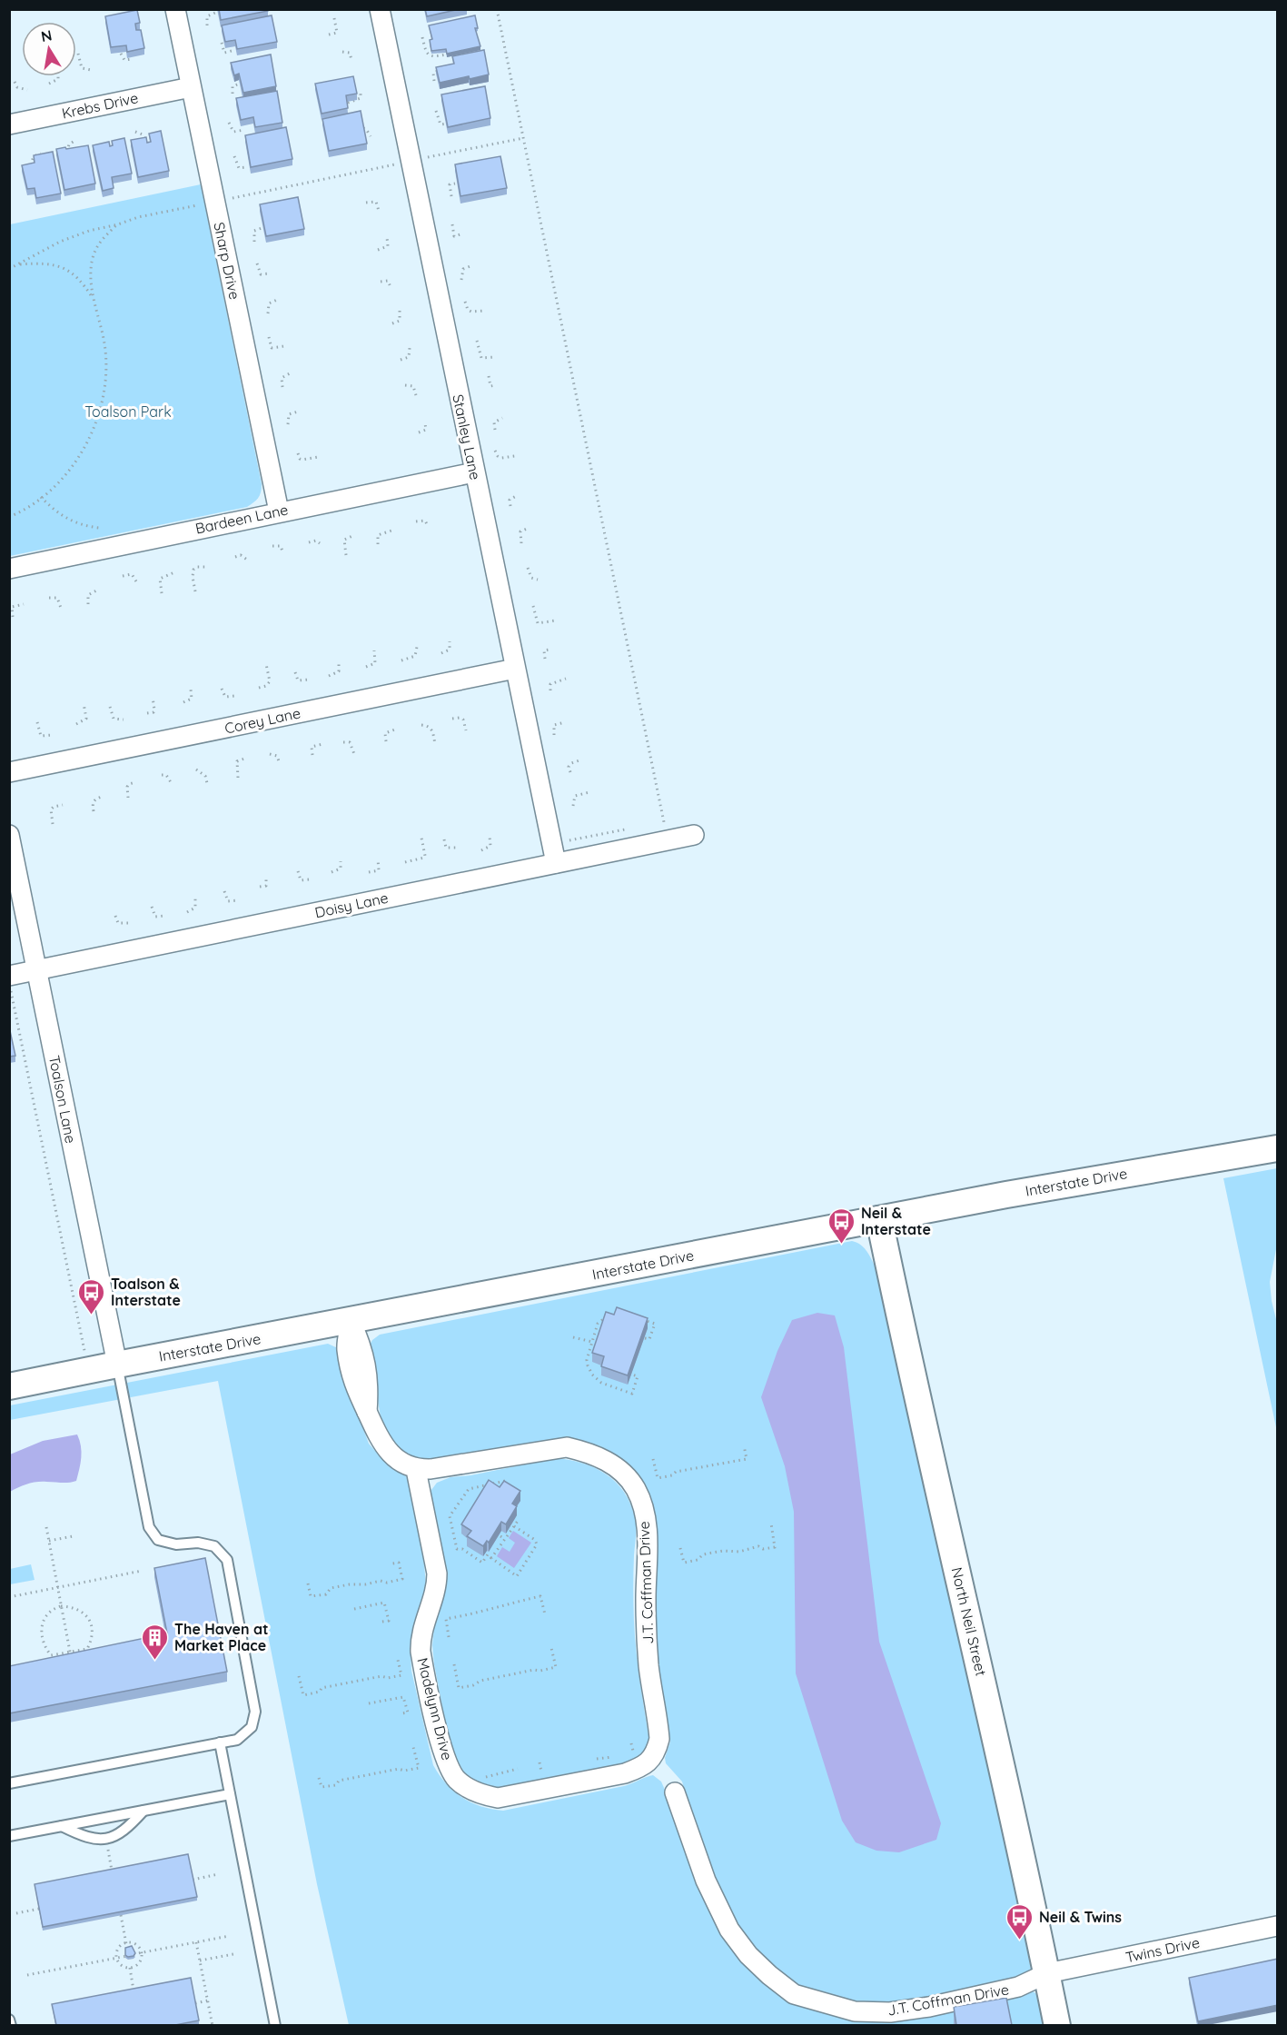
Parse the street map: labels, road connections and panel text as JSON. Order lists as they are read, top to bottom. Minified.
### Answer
{"streets":{"main road":["Interstate Drive","North Neil Street"],"street":["Krebs Drive","Sharp Drive","Stanley Lane","Bardeen Lane","Corey Lane","Doisy Lane","Toalson Lane","J.T. Coffman Drive","Madelynn Drive","Twins Drive"]},"crossings":[["Krebs Drive","Sharp Drive"],["Sharp Drive","Bardeen Lane"],["Stanley Lane","Bardeen Lane"],["Stanley Lane","Corey Lane"],["Stanley Lane","Doisy Lane"],["Doisy Lane","Toalson Lane"],["Toalson Lane","Interstate Drive"],["Interstate Drive","North Neil Street"],["J.T. Coffman Drive","North Neil Street"],["J.T. Coffman Drive","Madelynn Drive"],["J.T. Coffman Drive","Twins Drive"],["North Neil Street","Twins Drive"]],"parks":["Toalson Park"],"places":{"bus stop":["Neil & Interstate","Toalson & Interstate","Neil & Twins"],"building":["The Haven at Market Place"]},"north":"top"}
